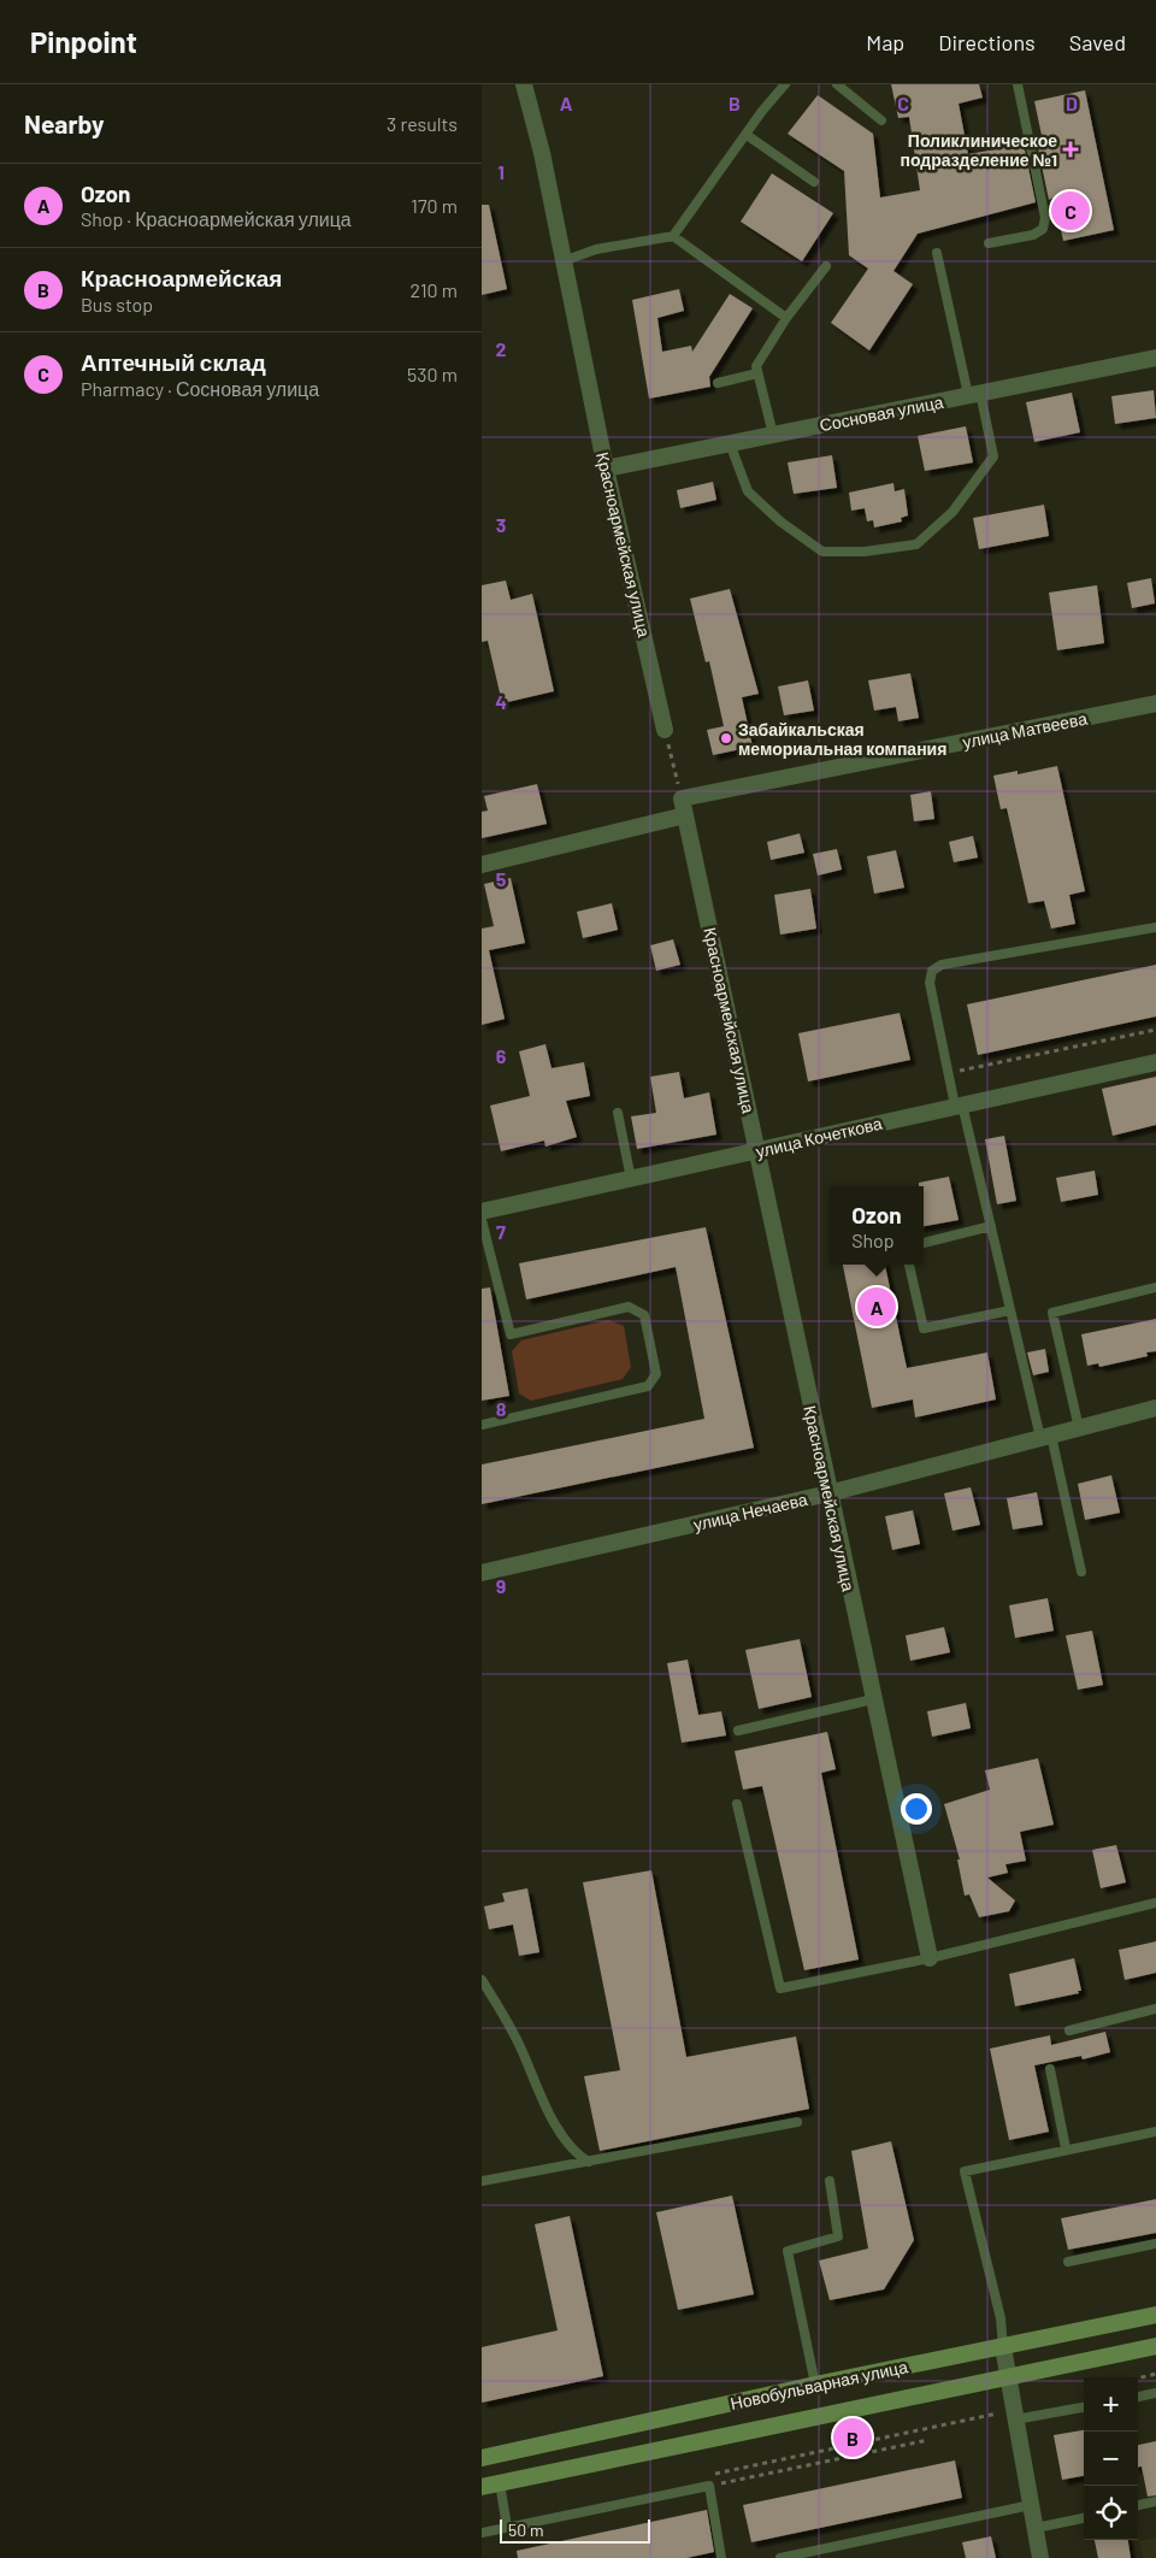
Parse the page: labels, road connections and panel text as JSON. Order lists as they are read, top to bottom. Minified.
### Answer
{"streets":{"main road":["Новобульварная улица"],"street":["Сосновая улица","Красноармейская улица","улица Матвеева","улица Кочеткова","улица Нечаева"]},"crossings":[["Сосновая улица","Красноармейская улица"],["Красноармейская улица","улица Матвеева"],["Красноармейская улица","улица Кочеткова"],["Красноармейская улица","улица Нечаева"]],"places":{"health":["Поликлиническое подразделение №1"],"other":["Забайкальская мемориальная компания"]},"scale_bar":"50 m","page":{"header":"Pinpoint","nav":["Map","Directions","Saved"],"heading":["Nearby","3 results"],"list":[{"mark":"A","name":"Ozon","note":"Shop · Красноармейская улица","value":"170 m"},{"mark":"B","name":"Красноармейская","note":"Bus stop","value":"210 m"},{"mark":"C","name":"Аптечный склад","note":"Pharmacy · Сосновая улица","value":"530 m"}],"pins":["C","A","B"],"popup":["Ozon","Shop"],"map_buttons":["+","−"],"scale":"50 m"},"grid":{"columns":["A","B","C","D"],"rows":["1","2","3","4","5","6","7","8","9"]}}
